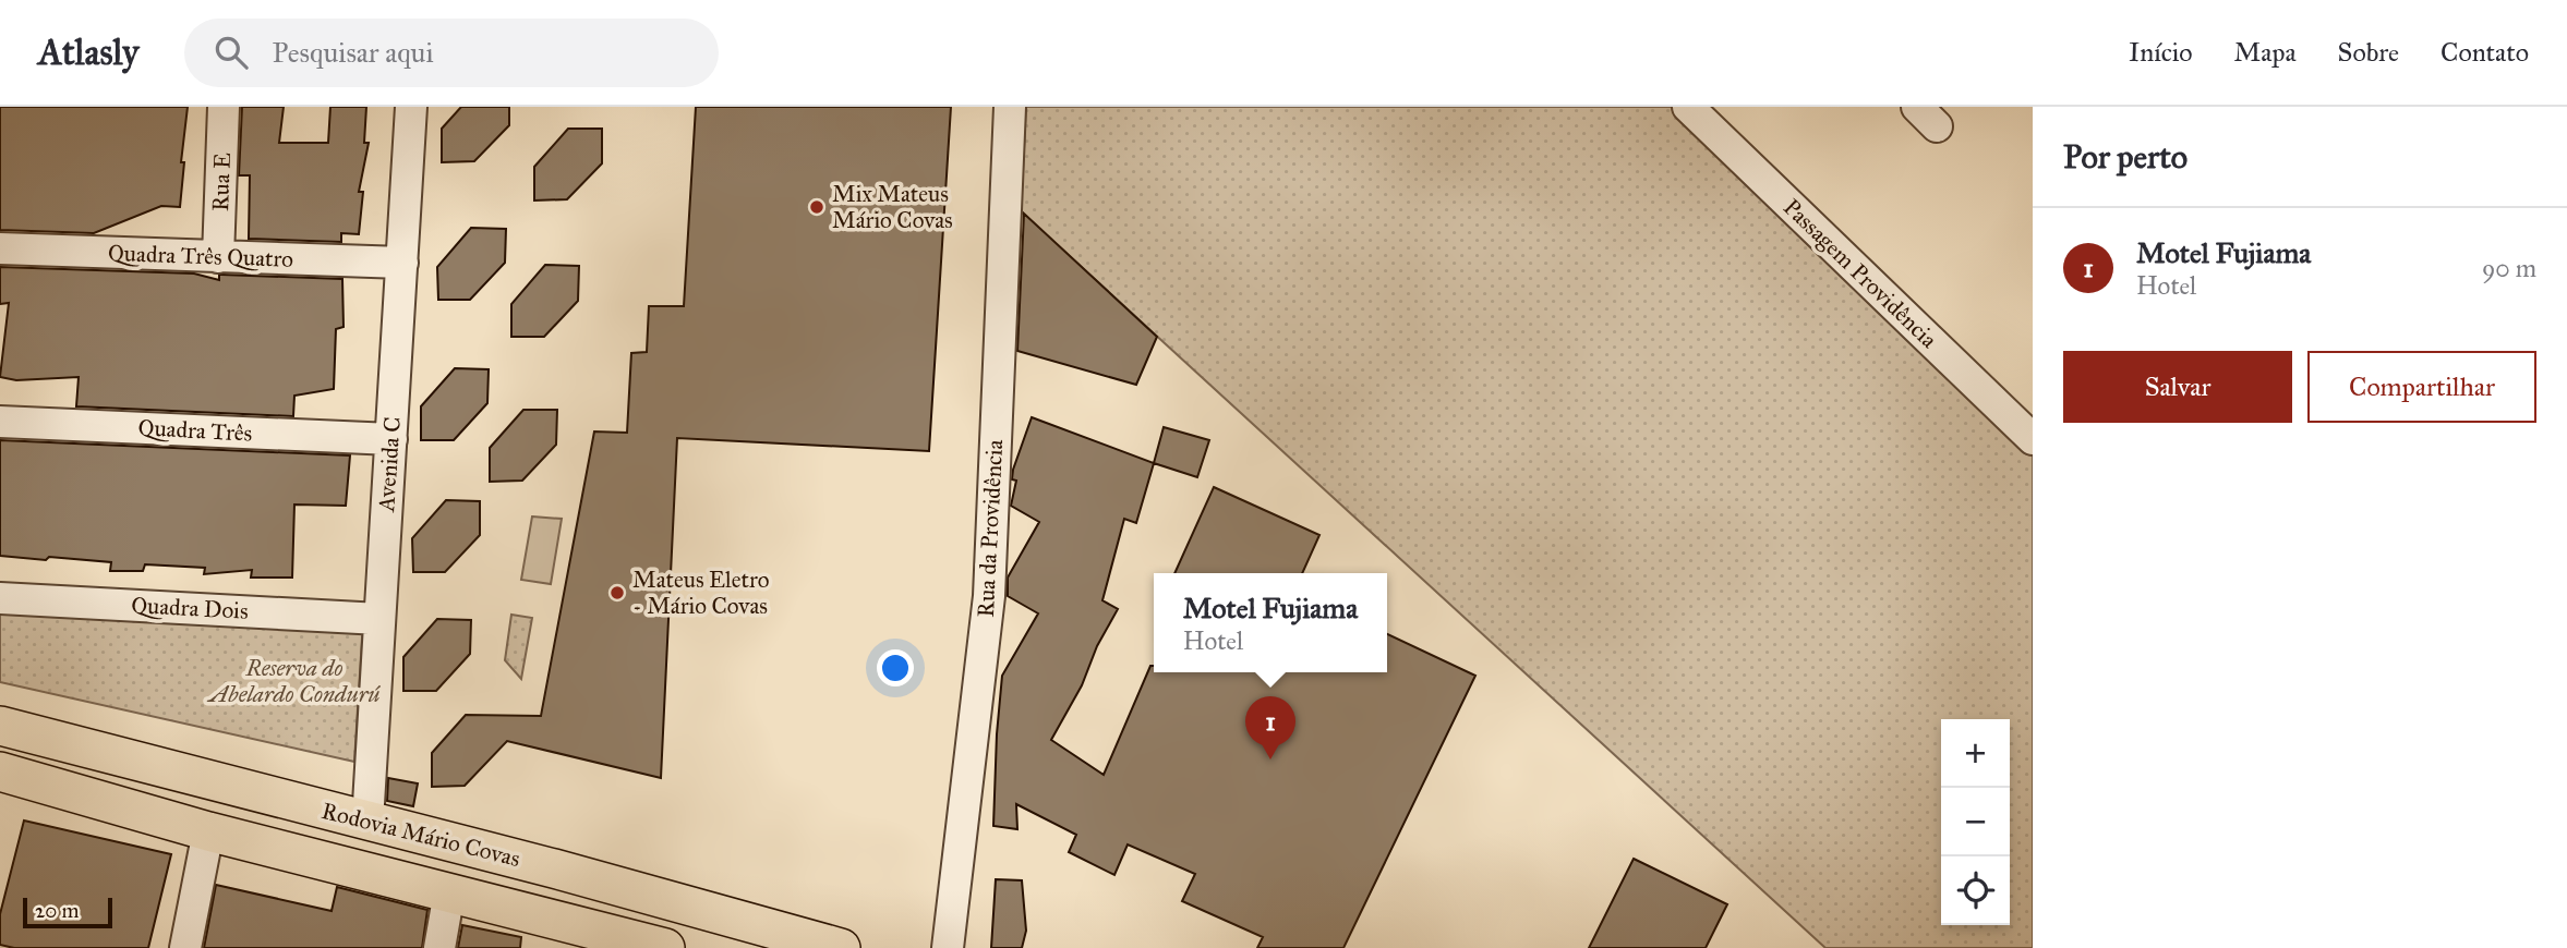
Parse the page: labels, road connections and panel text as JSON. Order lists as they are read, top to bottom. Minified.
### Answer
{"streets":{"main road":["Rodovia Mário Covas"],"street":["Rua E","Quadra Três Quatro","Passagem Providência","Quadra Três","Avenida C","Rua da Providência","Quadra Dois"]},"crossings":[["Rua E","Quadra Três Quatro"],["Quadra Três Quatro","Avenida C"],["Quadra Três","Avenida C"],["Avenida C","Quadra Dois"],["Avenida C","Rodovia Mário Covas"]],"parks":["Reserva do Abelardo Condurú"],"places":["Mix Mateus Mário Covas","Mateus Eletro - Mário Covas"],"scale_bar":"20 m","page":{"header":"Atlasly","search":"Pesquisar aqui","nav":["Início","Mapa","Sobre","Contato"],"heading":"Por perto","list":[{"mark":"1","name":"Motel Fujiama","note":"Hotel","value":"90 m"}],"buttons":["Salvar","Compartilhar"],"popup":["Motel Fujiama","Hotel"],"pins":"1","map_buttons":["+","−"],"scale":"20 m"}}
